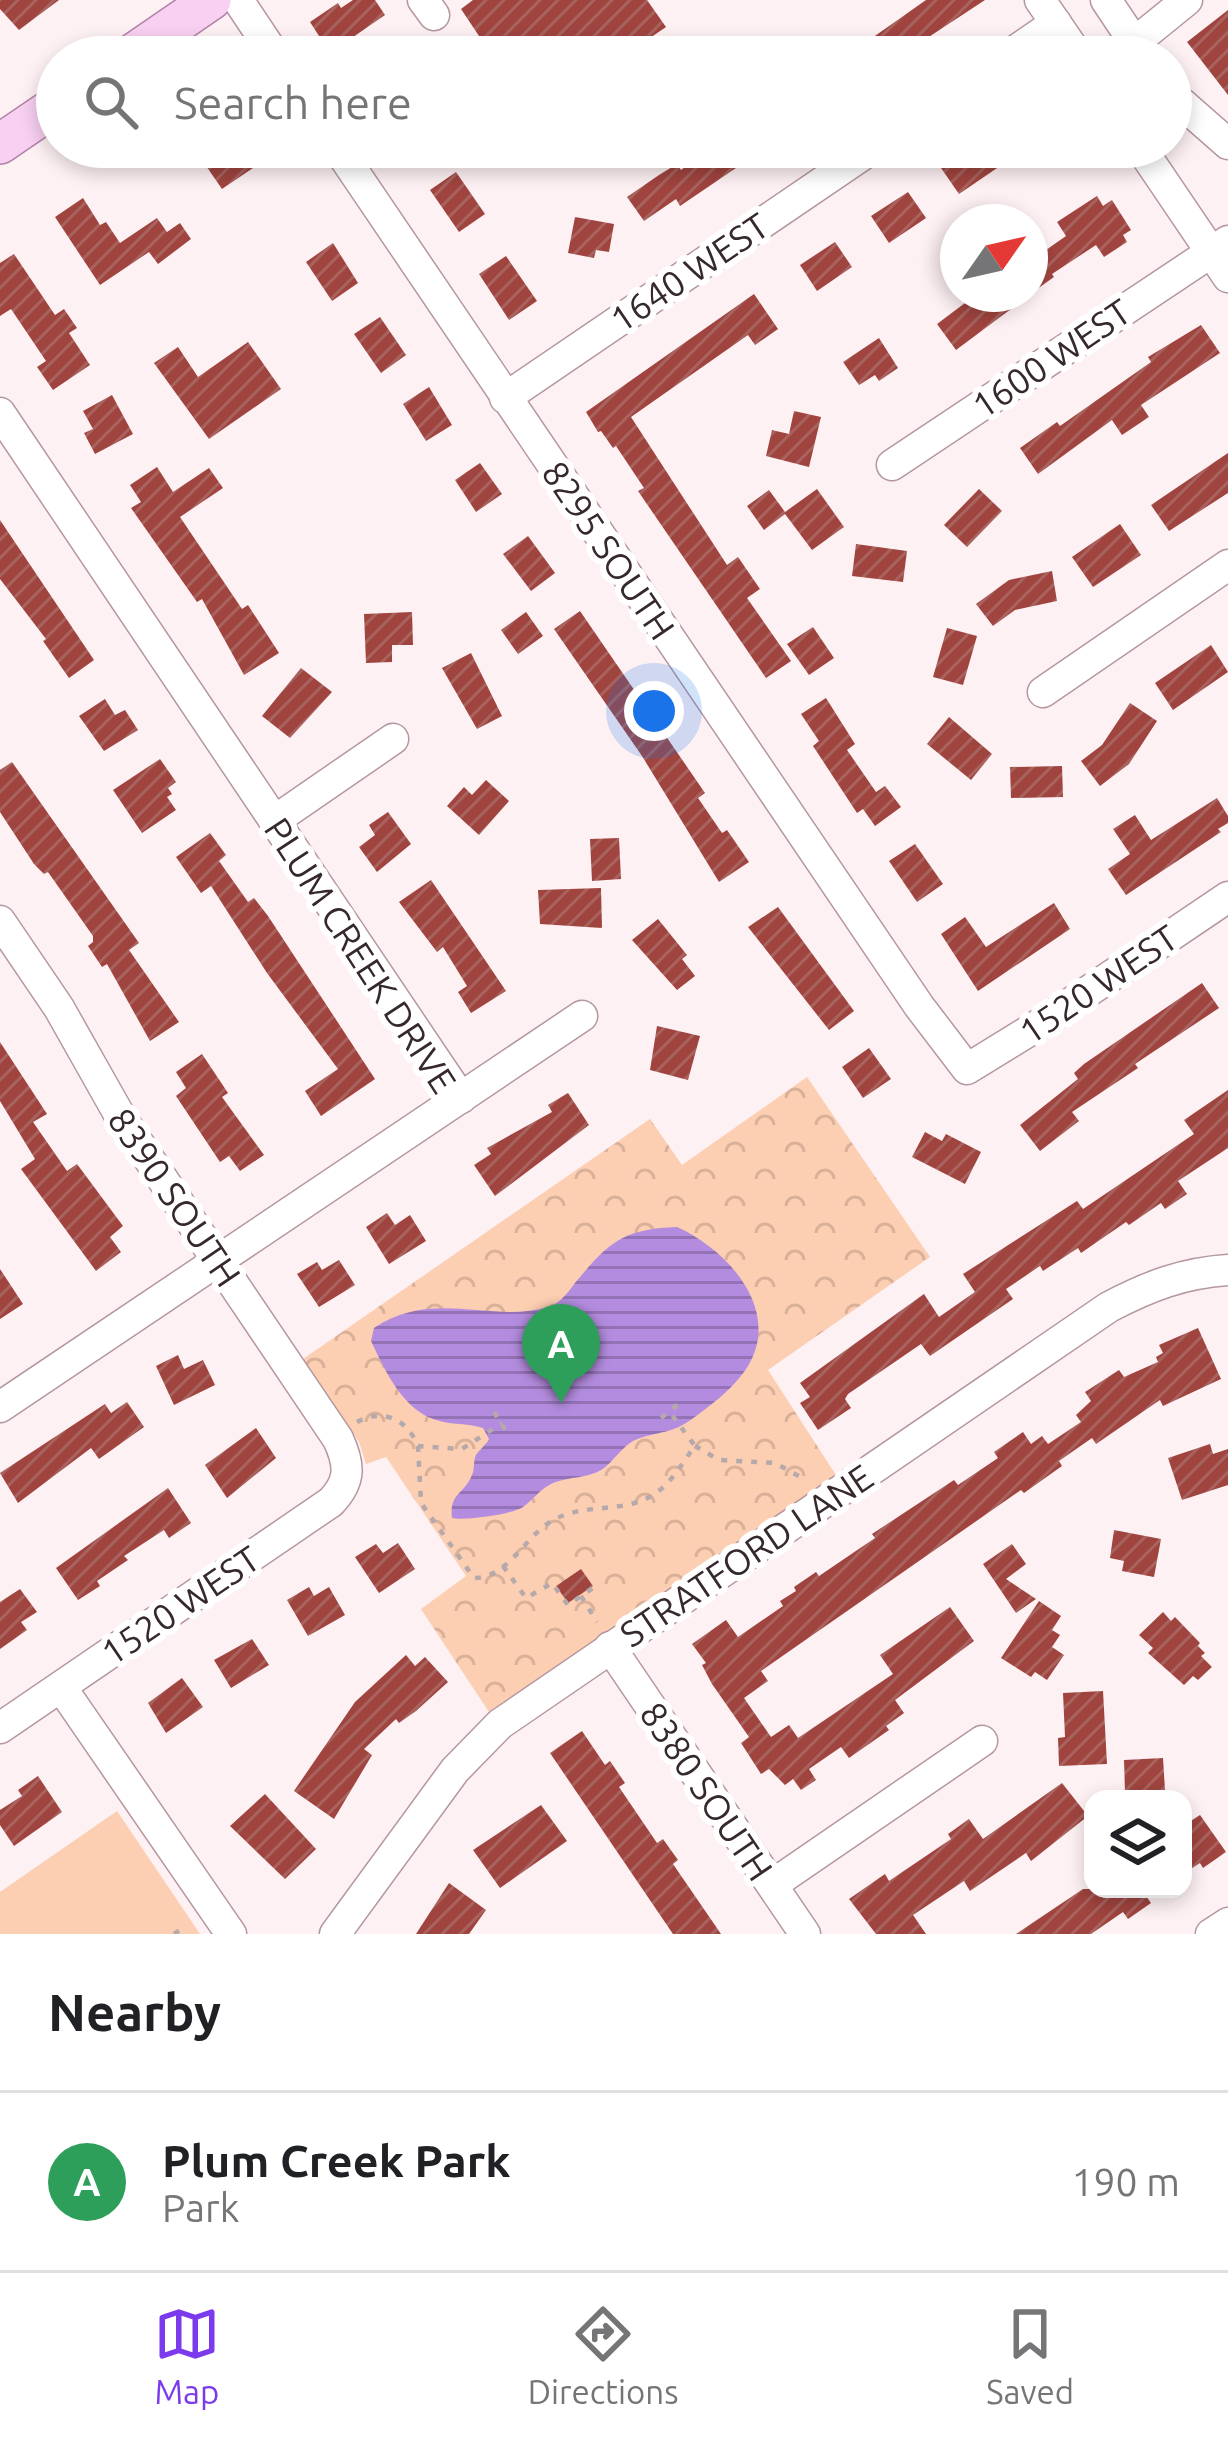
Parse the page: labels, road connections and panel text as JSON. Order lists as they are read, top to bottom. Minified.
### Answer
{"streets":{"street":["1640 WEST","1600 WEST","8295 SOUTH","PLUM CREEK DRIVE","1520 WEST","8390 SOUTH","STRATFORD LANE","8380 SOUTH"]},"crossings":[["1640 WEST","8295 SOUTH"],["8295 SOUTH","1520 WEST"],["PLUM CREEK DRIVE","8390 SOUTH"],["1520 WEST","8390 SOUTH"],["STRATFORD LANE","8380 SOUTH"]],"north":"top right","page":{"search":"Search here","pins":"A","heading":"Nearby","list":[{"mark":"A","name":"Plum Creek Park","note":"Park","value":"190 m"}],"nav":["Map","Directions","Saved"]}}
